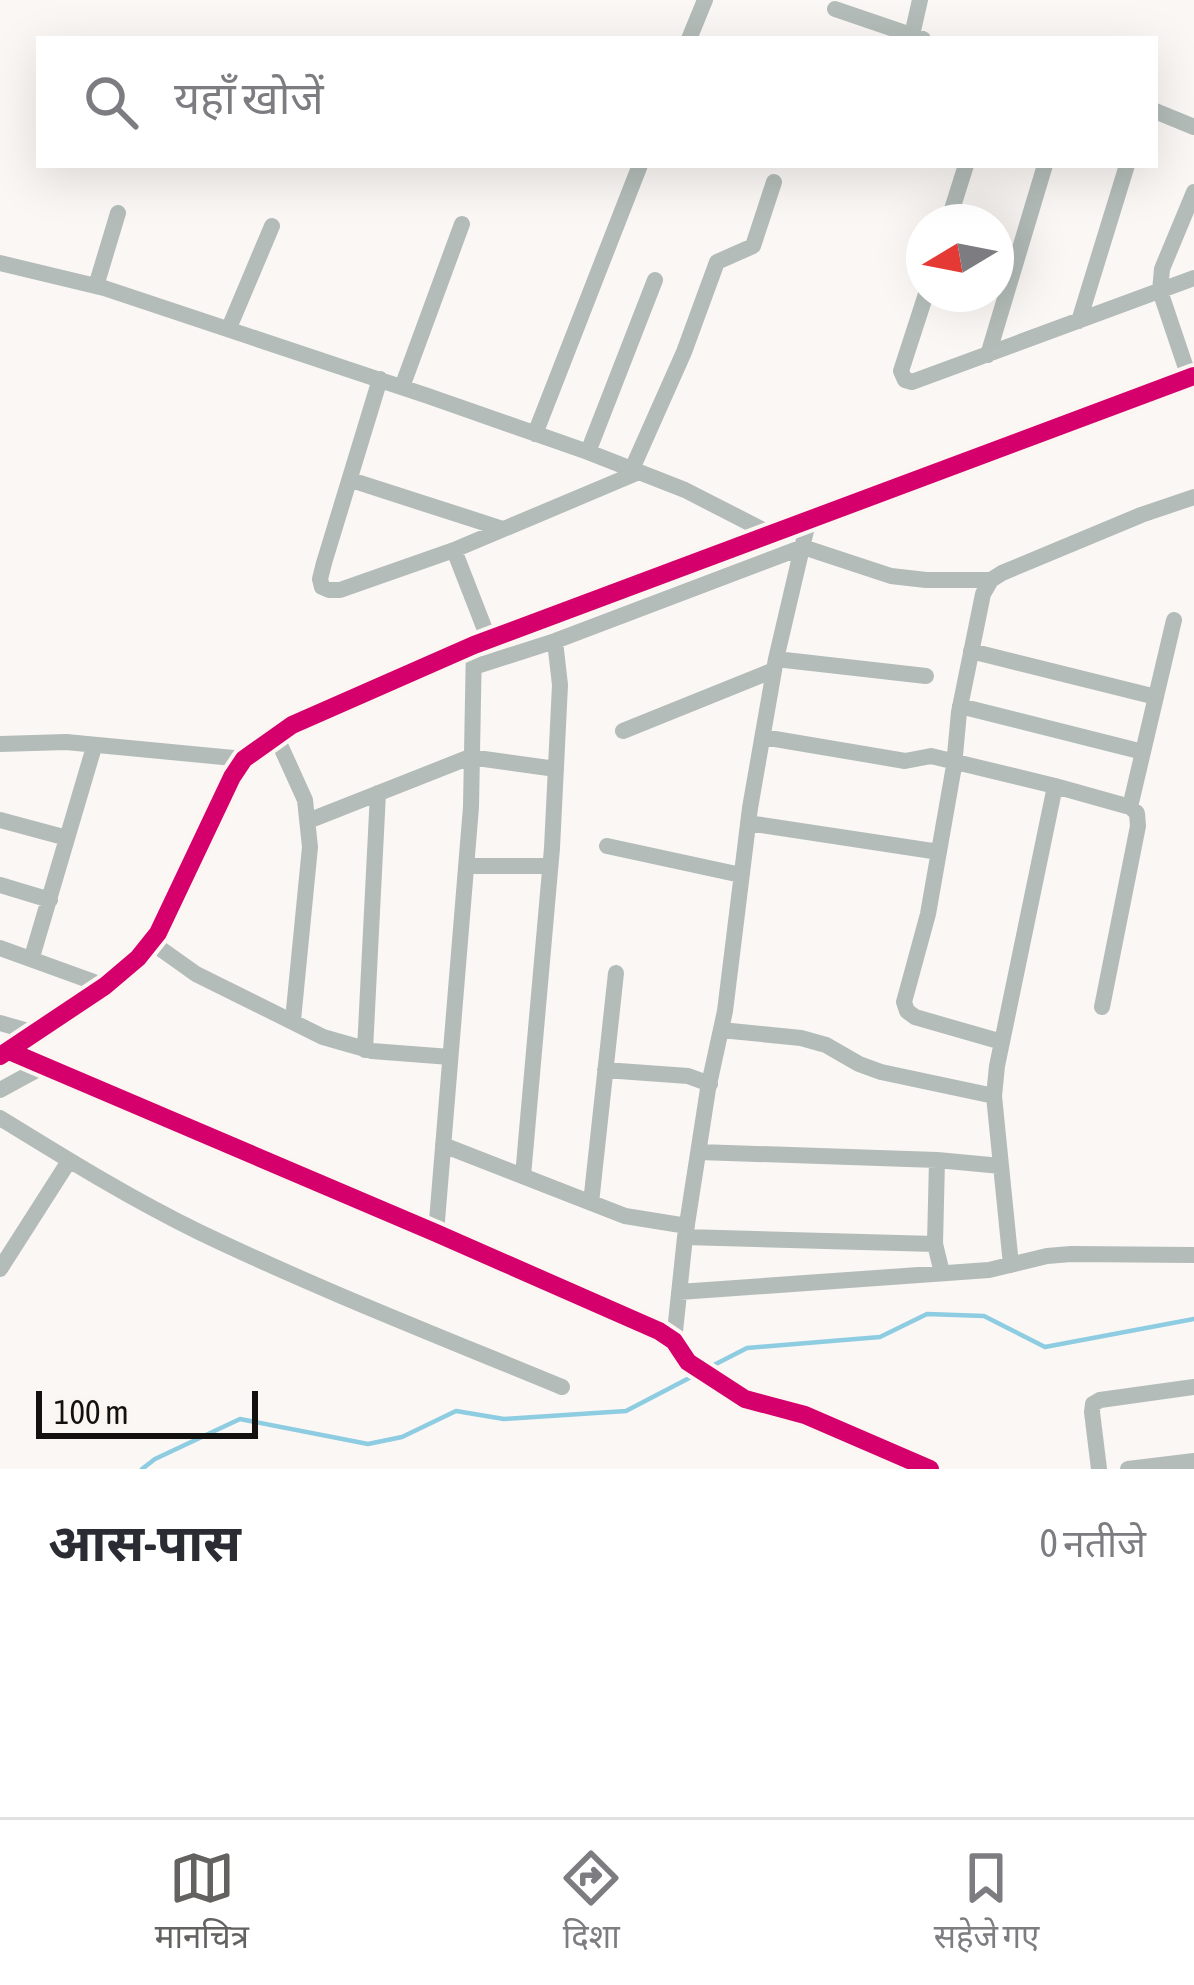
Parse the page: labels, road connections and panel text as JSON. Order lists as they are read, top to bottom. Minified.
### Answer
{"scale_bar":"100 m","north":"left","page":{"search":"यहाँ खोजें","scale":"100 m","heading":["आस-पास","0 नतीजे"],"nav":["मानचित्र","दिशा","सहेजे गए"]}}
